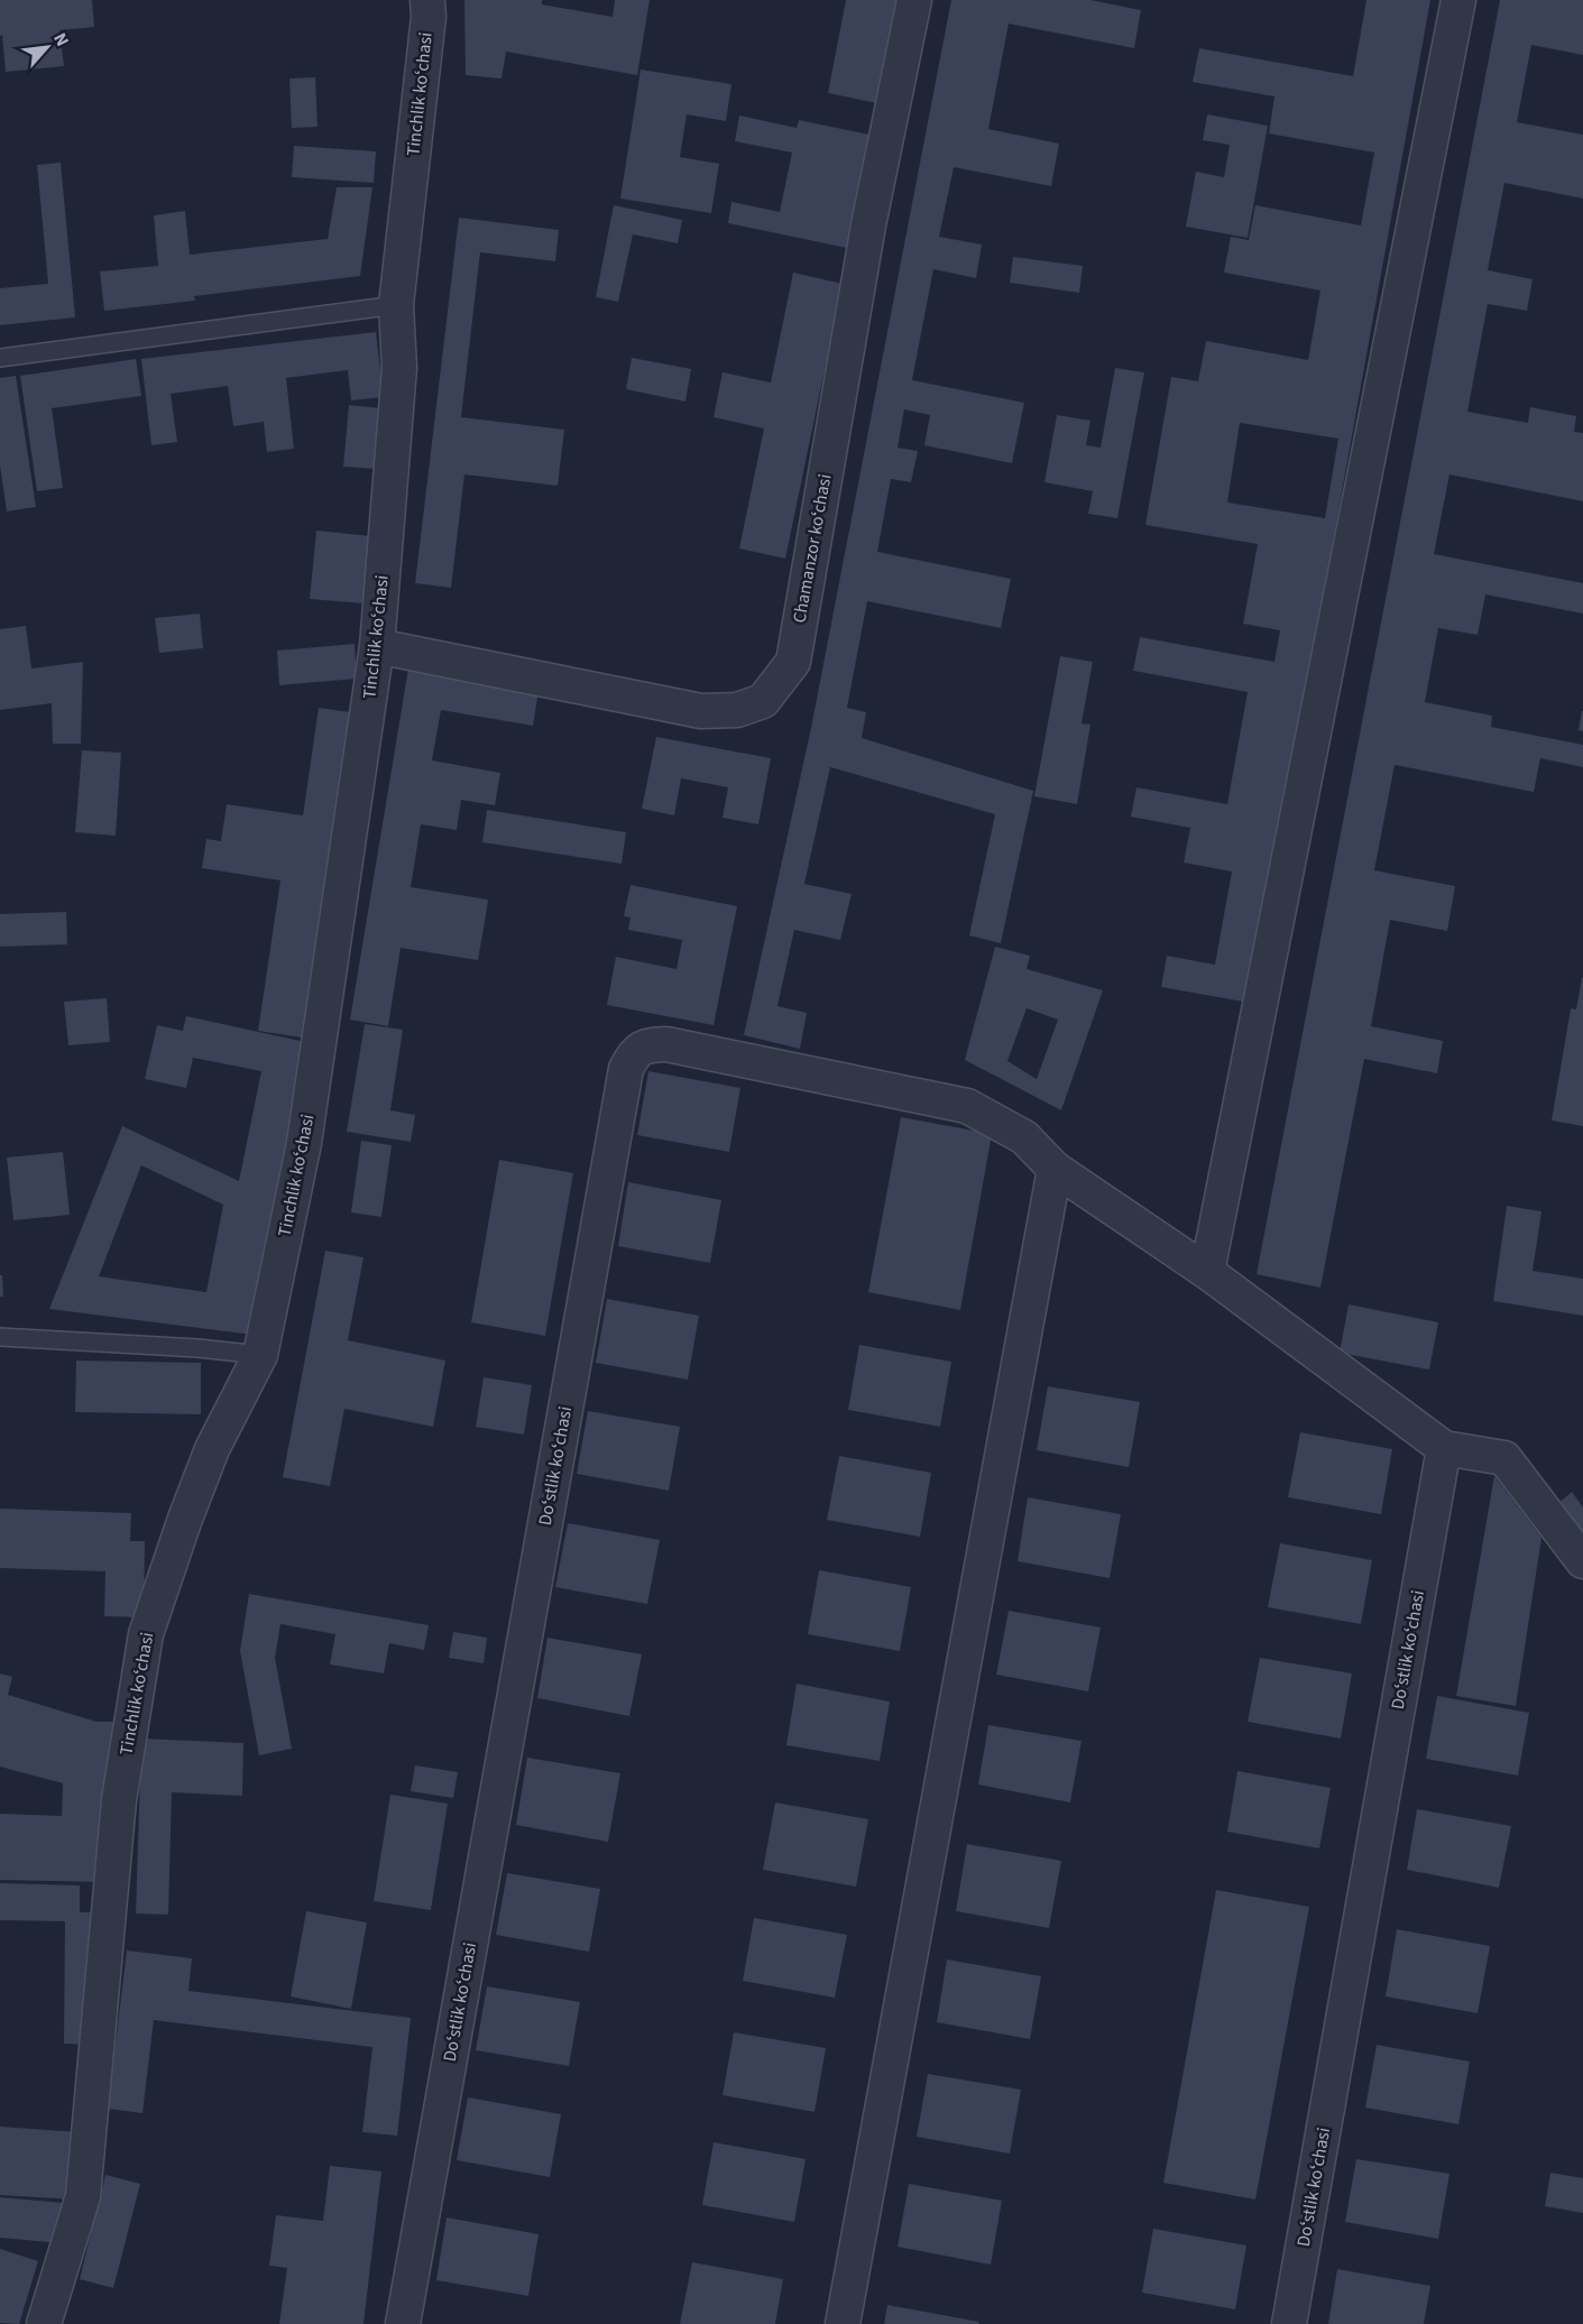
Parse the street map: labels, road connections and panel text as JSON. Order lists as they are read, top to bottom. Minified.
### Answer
{"streets":{"street":["Tinchlik koʻchasi","Chamanzor koʻchasi","Doʻstlik koʻchasi"]},"crossings":[["Tinchlik koʻchasi","Chamanzor koʻchasi"]],"north":"top right"}
